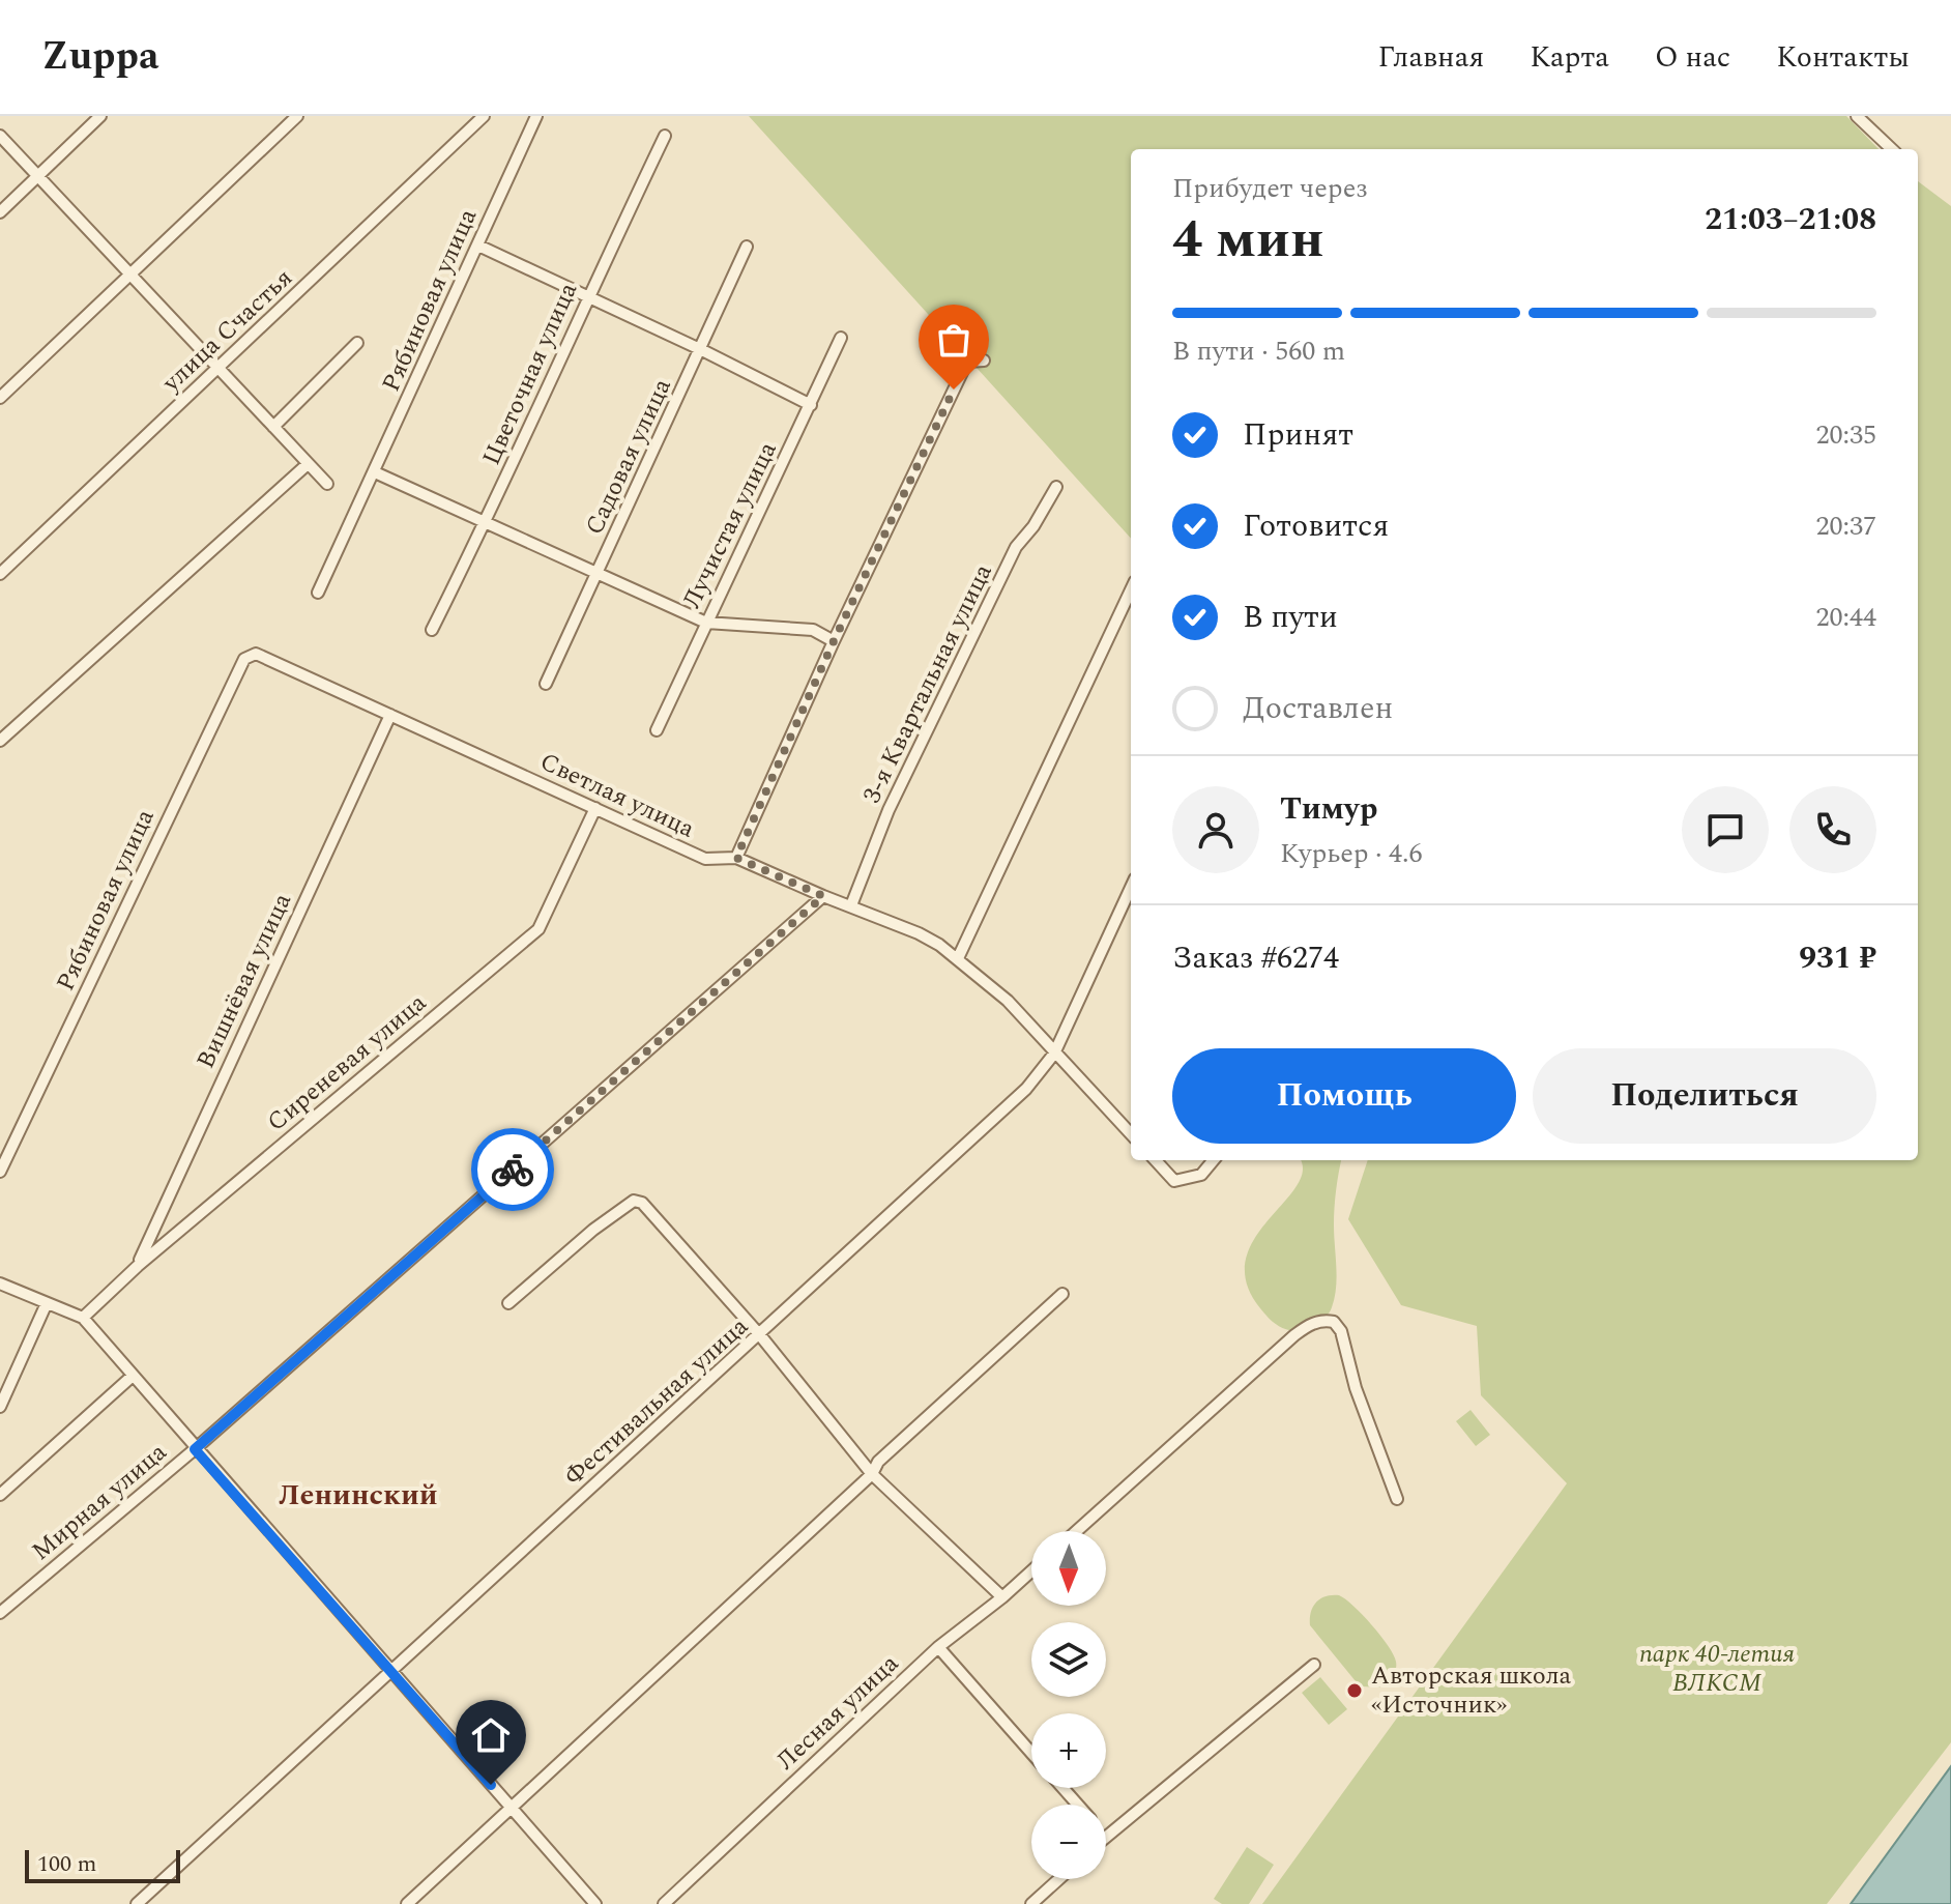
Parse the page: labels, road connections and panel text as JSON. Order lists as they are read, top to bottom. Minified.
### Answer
{"streets":{"street":["Рябиновая улица","улица Счастья","Цветочная улица","Садовая улица","Лучистая улица","3-я Квартальная улица","Светлая улица","Вишнёвая улица","Сиреневая улица","Фестивальная улица","Мирная улица","Лесная улица"]},"crossings":[["Рябиновая улица","Светлая улица"],["3-я Квартальная улица","Светлая улица"],["Светлая улица","Вишнёвая улица"],["Светлая улица","Сиреневая улица"],["Светлая улица","Фестивальная улица"],["Светлая улица","Мирная улица"],["Вишнёвая улица","Сиреневая улица"]],"districts":["Ленинский"],"parks":["парк 40-летия ВЛКСМ"],"places":["Авторская школа «Источник»"],"scale_bar":"100 m","north":"bottom","page":{"header":"Zuppa","nav":["Главная","Карта","О нас","Контакты"],"heading":["4 мин","Прибудет через","21:03–21:08"],"panel":["Тимур","Курьер · 4.6","Заказ #6274","931 ₽"],"bar":"В пути · 560 m","list":[["Принят","20:35"],["Готовится","20:37"],["В пути","20:44"],"Доставлен"],"buttons":["Помощь","Поделиться"],"map_buttons":["+","−"],"scale":"100 m"}}
